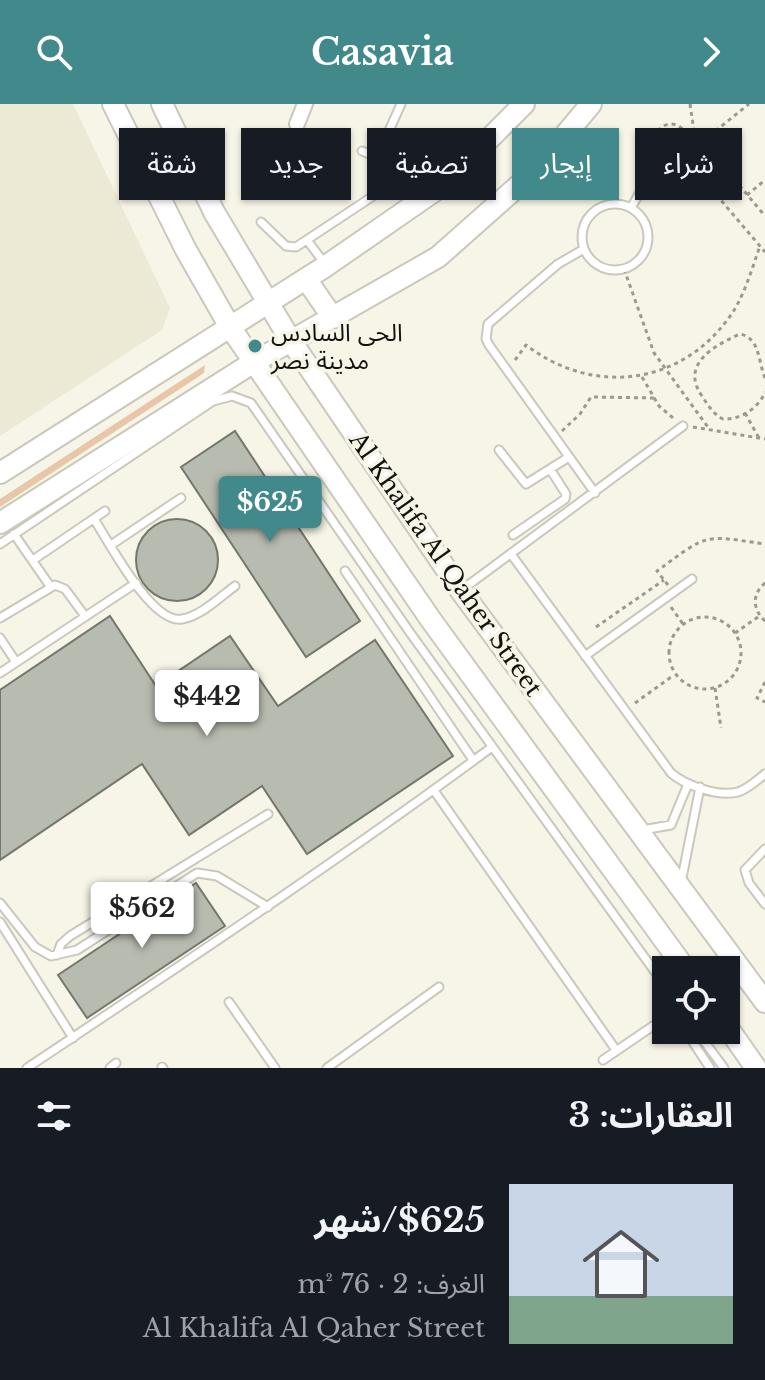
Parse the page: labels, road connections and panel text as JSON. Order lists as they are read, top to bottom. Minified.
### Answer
{"streets":{"main road":["Al Khalifa Al Qaher Street"]},"places":["الحى السادس مدينة نصر"],"page":{"header":"Casavia","chip":["شراء","إيجار","تصفية","جديد","شقة"],"price":["$625","$442","$562"],"heading":"العقارات: 3","list":[{"name":"$625/شهر","note":"الغرف: 2 · 76 m² · Al Khalifa Al Qaher Street"}]}}
